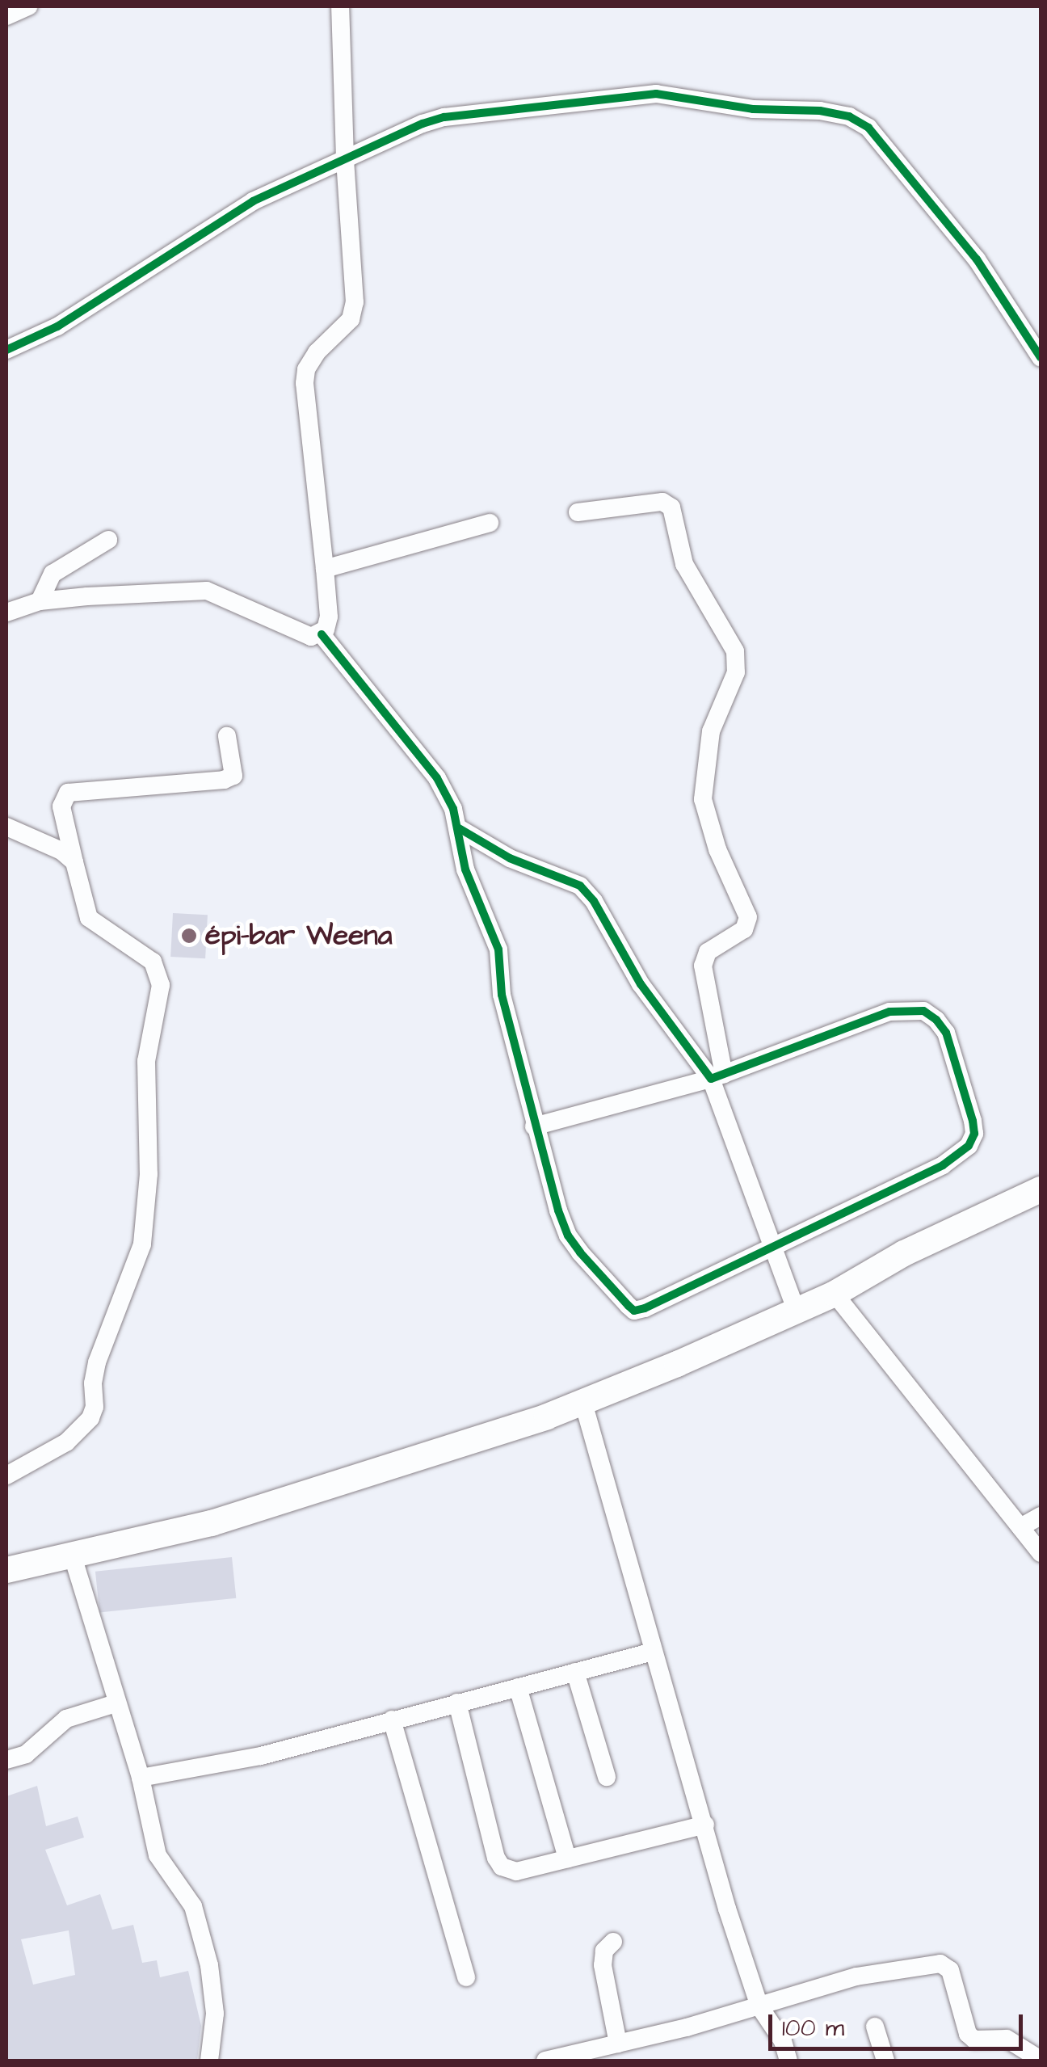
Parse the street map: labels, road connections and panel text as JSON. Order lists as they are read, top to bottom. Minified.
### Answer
{"places":["épi-bar Weena"],"scale_bar":"100 m"}
